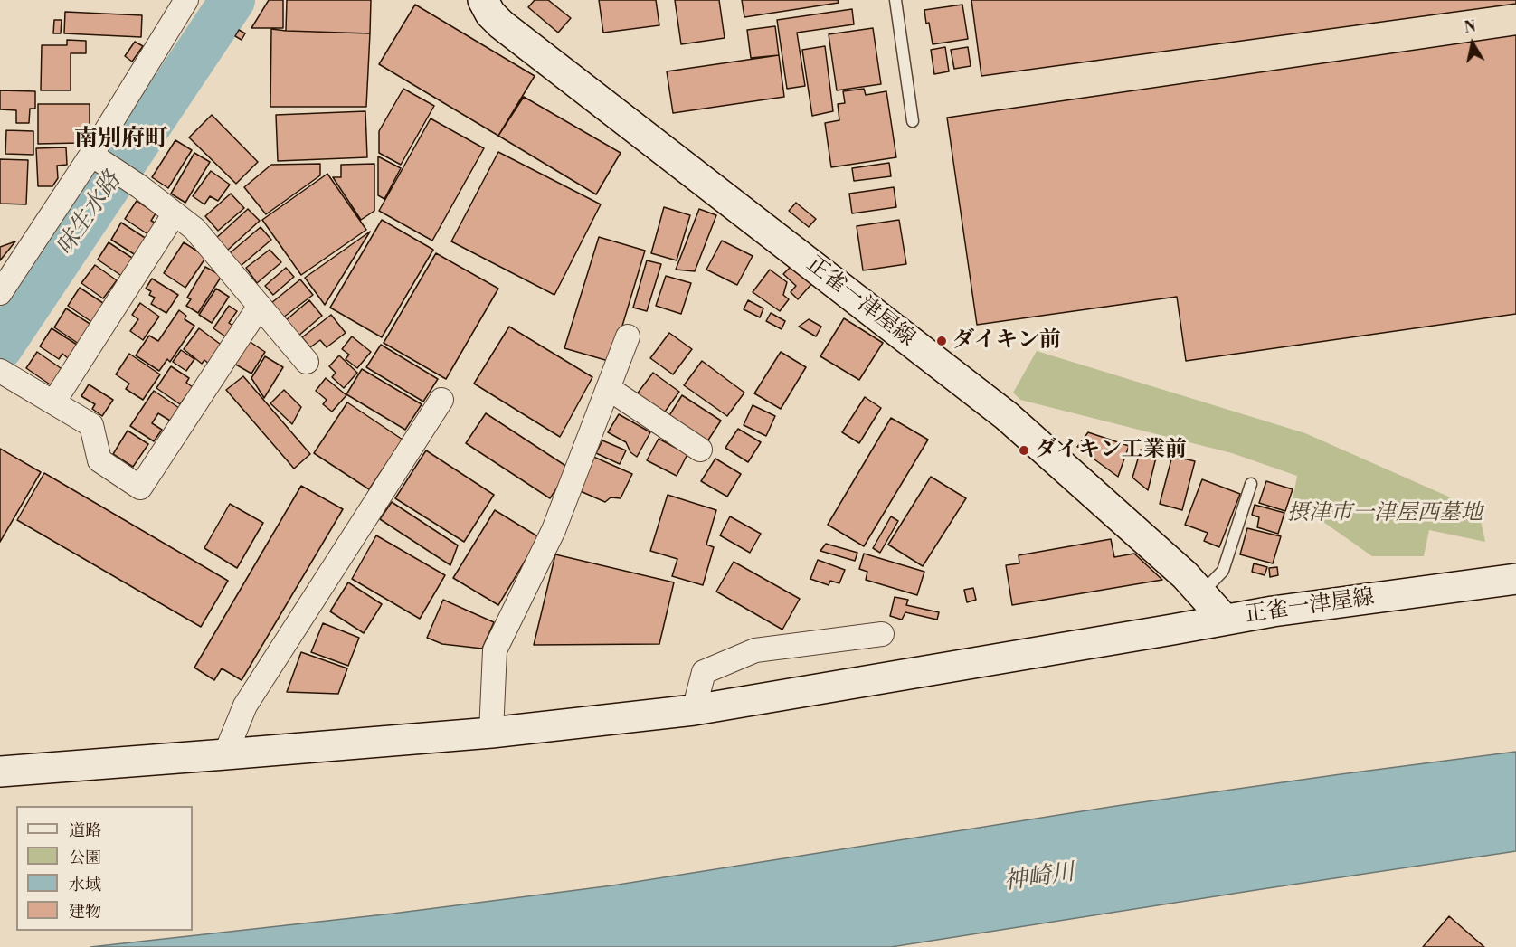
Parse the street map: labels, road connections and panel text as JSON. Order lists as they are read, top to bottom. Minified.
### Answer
{"streets":{"main road":["正雀一津屋線"]},"districts":["南別府町"],"water":["味生水路","神崎川"],"parks":["摂津市一津屋西墓地"],"places":["ダイキン前","ダイキン工業前"],"legend":["道路","公園","水域","建物"],"north":"top"}
